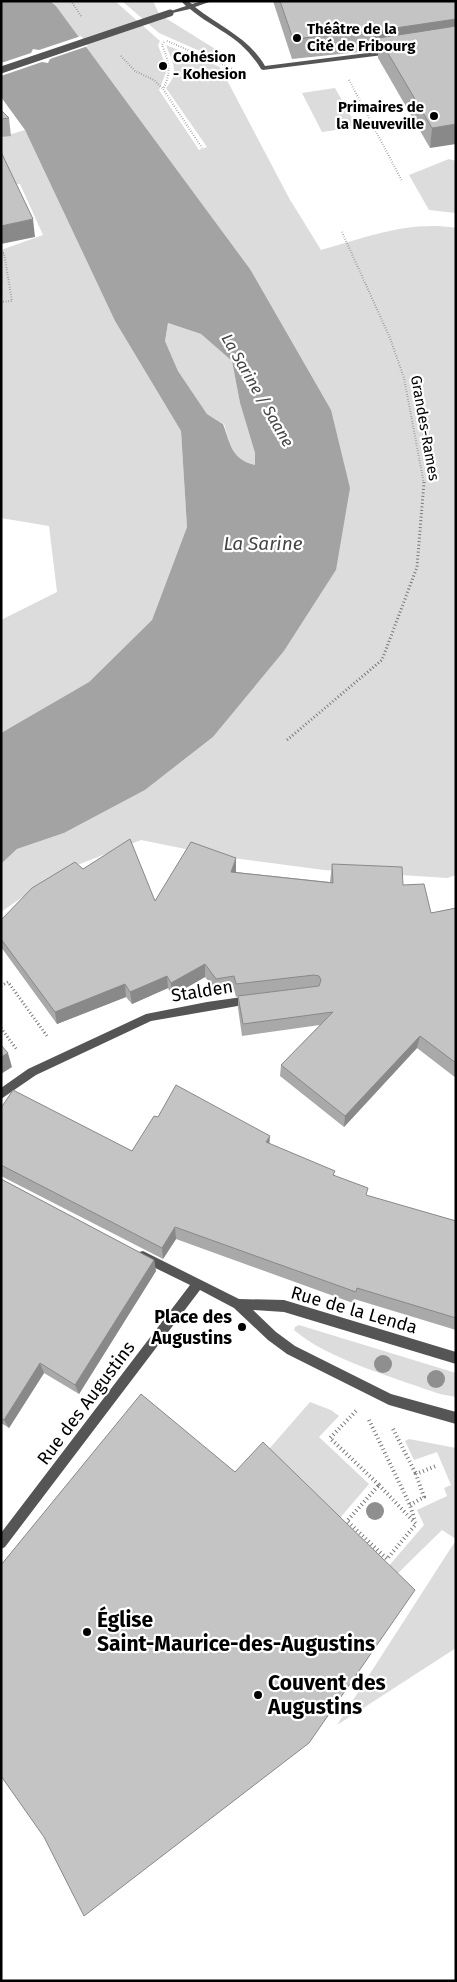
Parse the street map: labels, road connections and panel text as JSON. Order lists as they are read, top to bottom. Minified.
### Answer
{"streets":{"street":["Stalden","Rue de la Lenda","Rue des Augustins"],"path":["Grandes-Rames"]},"crossings":[["Rue de la Lenda","Rue des Augustins"]],"water":["La Sarine / Saane","La Sarine"],"places":["Théâtre de la Cité de Fribourg","Cohésion - Kohesion","Primaires de la Neuveville","Place des Augustins","Église Saint-Maurice-des-Augustins","Couvent des Augustins"]}
